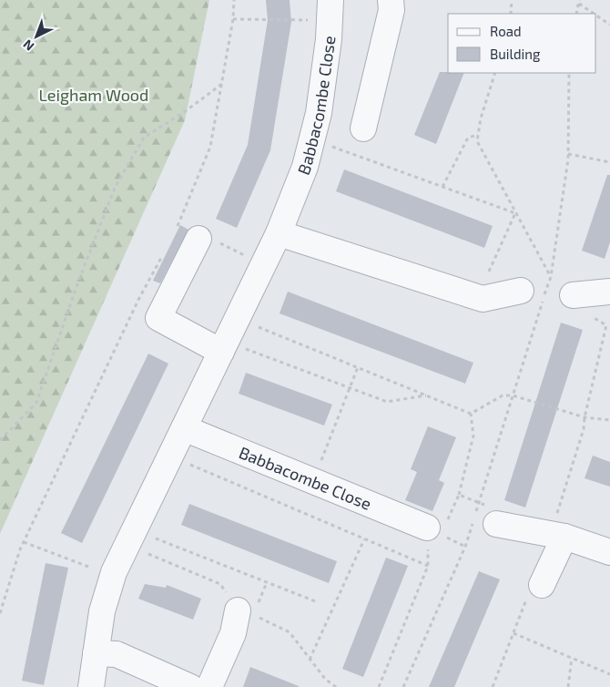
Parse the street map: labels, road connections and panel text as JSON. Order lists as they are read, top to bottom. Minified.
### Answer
{"streets":{"street":["Babbacombe Close"]},"parks":["Leigham Wood"],"legend":["Road","Building"],"north":"bottom left"}
